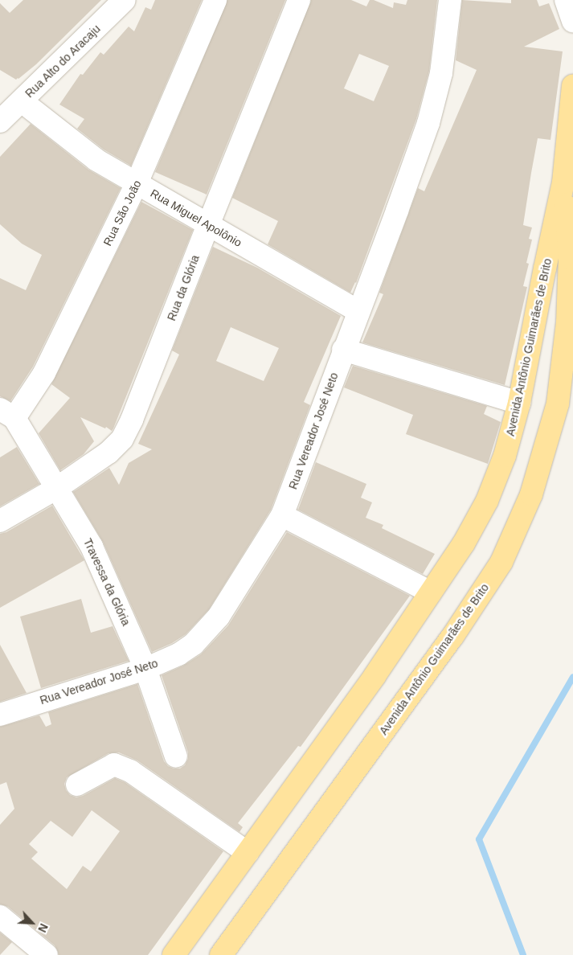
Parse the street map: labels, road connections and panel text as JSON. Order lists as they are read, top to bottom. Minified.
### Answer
{"streets":{"main road":["Avenida Antônio Guimarães de Brito"],"street":["Rua Alto do Aracaju","Rua São João","Rua Miguel Apolônio","Rua da Glória","Rua Vereador José Neto","Travessa da Glória"]},"crossings":[["Rua Alto do Aracaju","Rua Miguel Apolônio"],["Rua São João","Rua Miguel Apolônio"],["Rua São João","Travessa da Glória"],["Rua Miguel Apolônio","Rua da Glória"],["Rua Miguel Apolônio","Rua Vereador José Neto"],["Rua da Glória","Travessa da Glória"],["Rua Vereador José Neto","Travessa da Glória"]],"north":"bottom right"}
